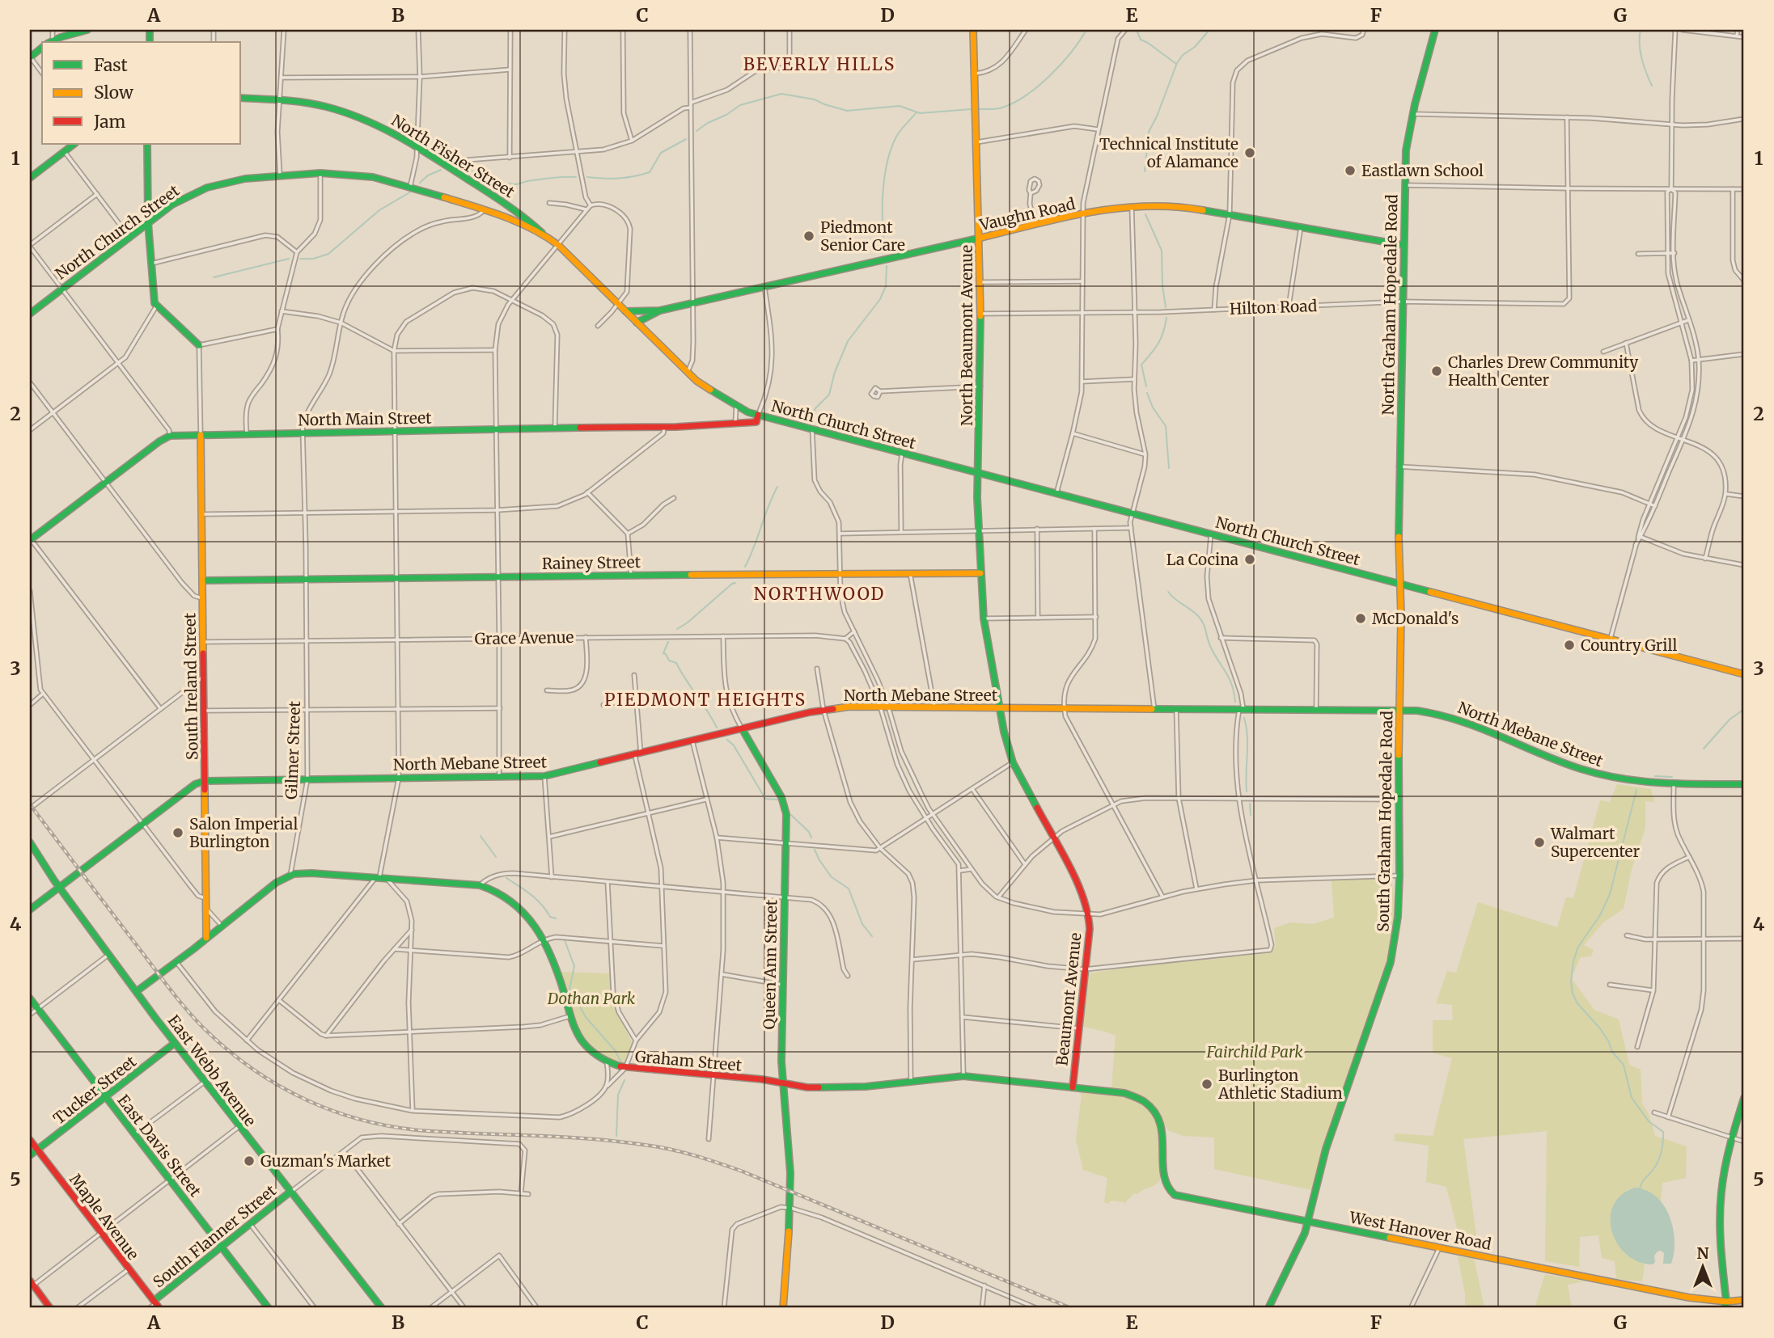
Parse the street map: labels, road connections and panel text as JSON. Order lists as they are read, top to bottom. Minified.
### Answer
{"streets":{"main road":["North Fisher Street","Vaughn Road","North Church Street","North Graham Hopedale Road","North Beaumont Avenue","North Main Street","Rainey Street","South Ireland Street","North Mebane Street","South Graham Hopedale Road","Queen Ann Street","Beaumont Avenue","Graham Street","East Webb Avenue","Tucker Street","East Davis Street","Maple Avenue","West Hanover Road","South Flanner Street"],"street":["Hilton Road","Grace Avenue","Gilmer Street"]},"crossings":[["North Fisher Street","North Church Street"],["Vaughn Road","North Church Street"],["Vaughn Road","North Graham Hopedale Road"],["Vaughn Road","North Beaumont Avenue"],["North Church Street","North Graham Hopedale Road"],["North Church Street","North Beaumont Avenue"],["North Church Street","North Main Street"],["North Church Street","Gilmer Street"],["North Church Street","South Graham Hopedale Road"],["North Graham Hopedale Road","Hilton Road"],["North Graham Hopedale Road","South Graham Hopedale Road"],["Hilton Road","North Beaumont Avenue"],["North Beaumont Avenue","Rainey Street"],["North Beaumont Avenue","North Mebane Street"],["North Beaumont Avenue","Beaumont Avenue"],["North Main Street","South Ireland Street"],["North Main Street","Gilmer Street"],["Rainey Street","South Ireland Street"],["Rainey Street","Gilmer Street"],["Grace Avenue","South Ireland Street"],["Grace Avenue","Gilmer Street"],["Grace Avenue","Queen Ann Street"],["South Ireland Street","North Mebane Street"],["North Mebane Street","Gilmer Street"],["North Mebane Street","South Graham Hopedale Road"],["North Mebane Street","Queen Ann Street"],["North Mebane Street","East Webb Avenue"],["Gilmer Street","Graham Street"],["South Graham Hopedale Road","West Hanover Road"],["Queen Ann Street","Graham Street"],["Beaumont Avenue","Graham Street"],["Graham Street","West Hanover Road"],["East Webb Avenue","Tucker Street"],["East Webb Avenue","South Flanner Street"],["Tucker Street","East Davis Street"],["Tucker Street","Maple Avenue"],["East Davis Street","South Flanner Street"],["Maple Avenue","South Flanner Street"]],"districts":["BEVERLY HILLS","NORTHWOOD","PIEDMONT HEIGHTS"],"parks":["Dothan Park","Fairchild Park"],"places":["Technical Institute of Alamance","Eastlawn School","Piedmont Senior Care","Charles Drew Community Health Center","La Cocina","McDonald's","Country Grill","Salon Imperial Burlington","Walmart Supercenter","Burlington Athletic Stadium","Guzman's Market"],"legend":["Fast","Slow","Jam"],"north":"top","grid":{"columns":["A","B","C","D","E","F","G"],"rows":["1","2","3","4","5"]}}
